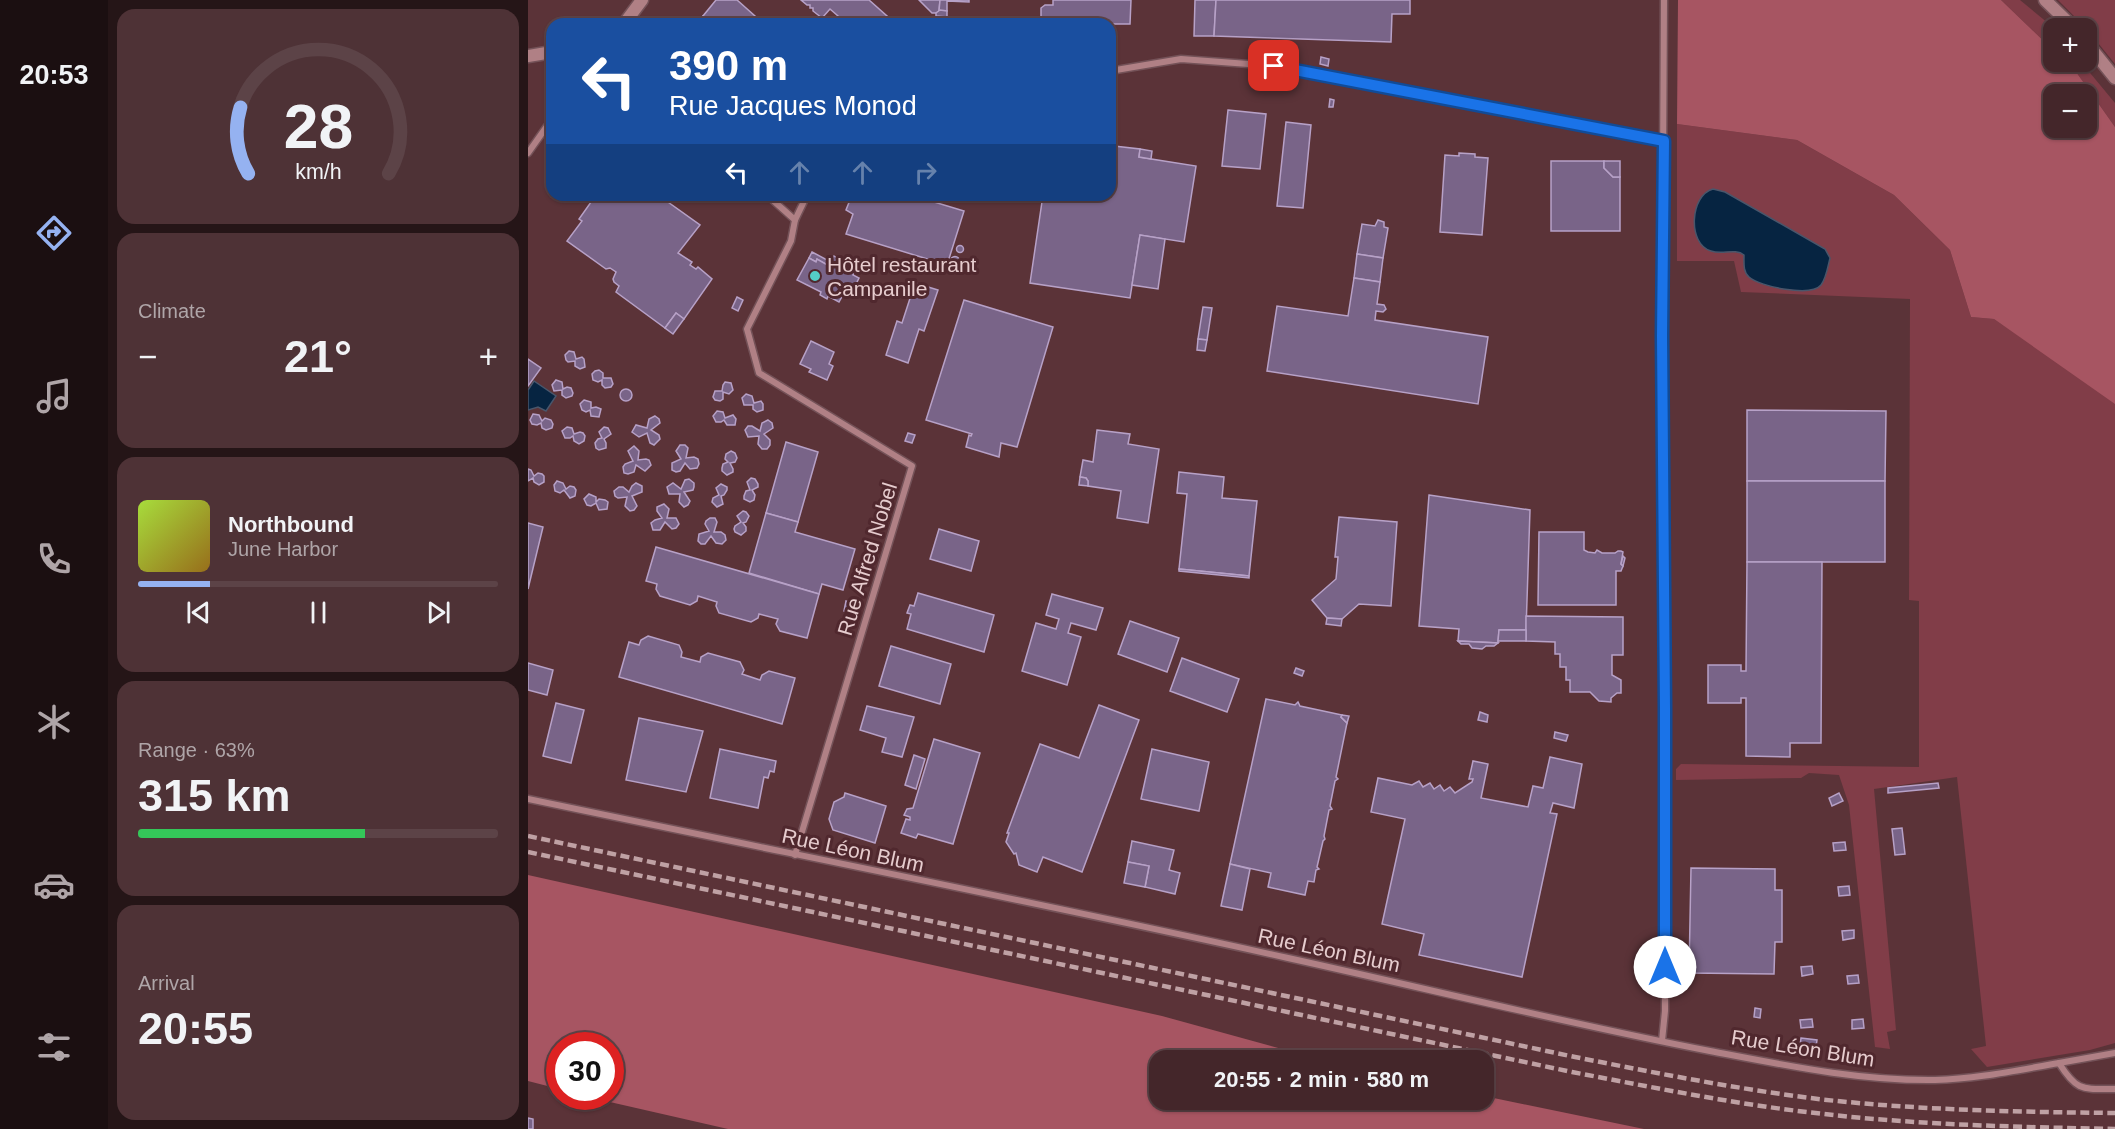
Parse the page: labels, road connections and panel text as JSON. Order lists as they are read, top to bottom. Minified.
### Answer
{"streets":{"street":["Rue Alfred Nobel","Rue Léon Blum"]},"crossings":[["Rue Alfred Nobel","Rue Léon Blum"]],"places":["Hôtel restaurant Campanile"],"page":{"tabs":"20:53","map_buttons":["+","−"],"turn":["390 m","Rue Jacques Monod"],"tile":["Climate",["Range · 63%","315 km"],["Arrival","20:55"]],"heat":["−","21°","+"],"song":["Northbound","June Harbor"],"limit":"30","trip":"20:55 · 2 min · 580 m","gauge":["28","km/h"]}}
